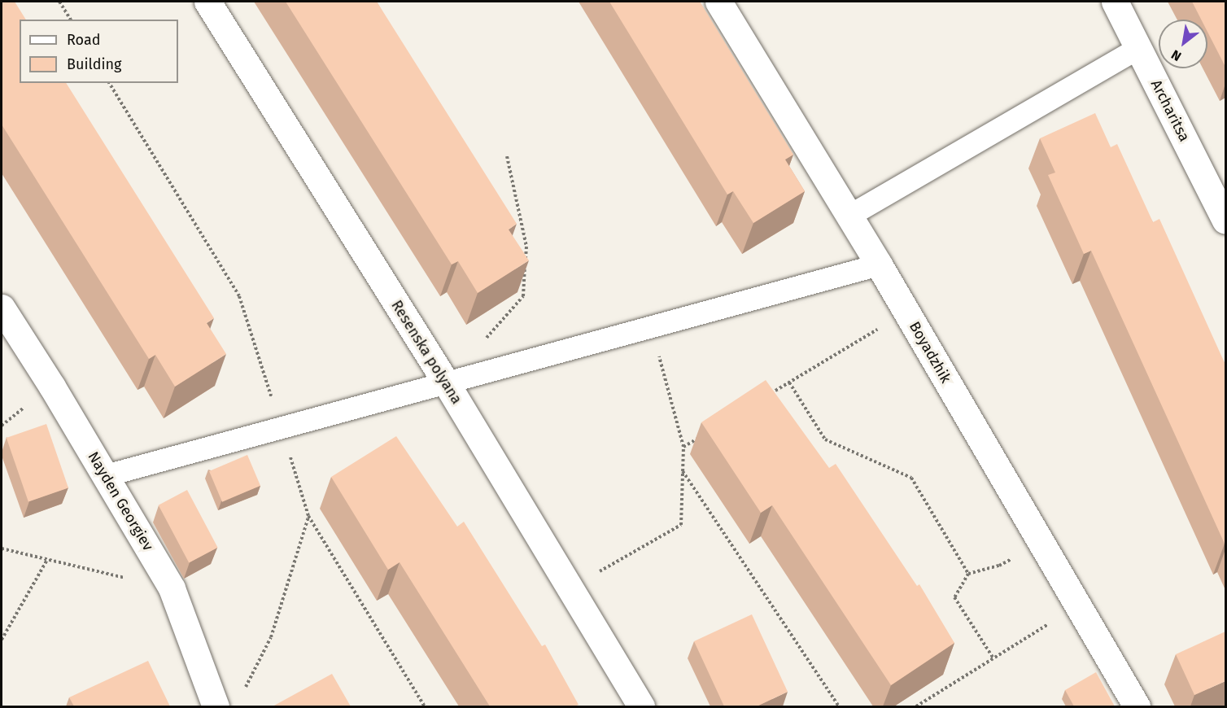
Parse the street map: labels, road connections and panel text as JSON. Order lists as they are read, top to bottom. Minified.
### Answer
{"streets":{"street":["Archaritsa","Resenska polyana","Boyadzhik","Nayden Georgiev"]},"legend":["Road","Building"],"north":"bottom left"}
